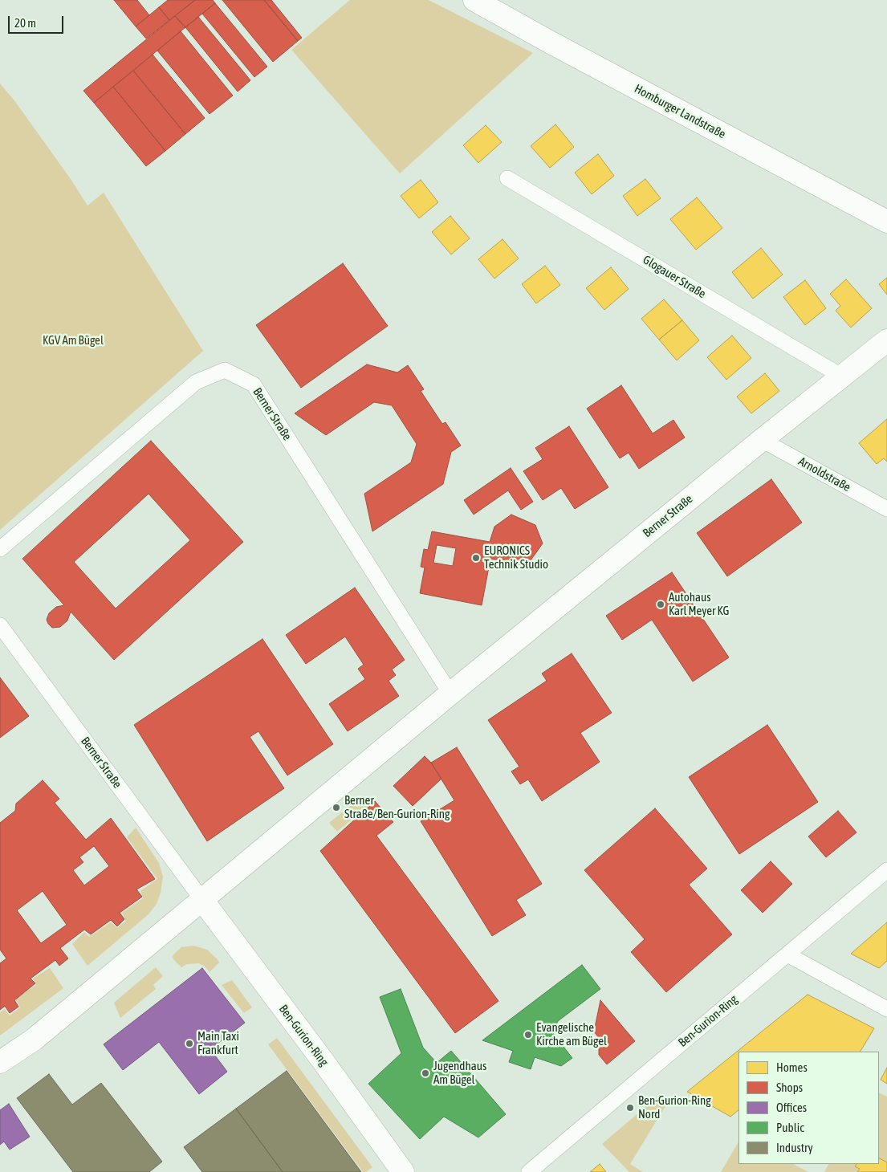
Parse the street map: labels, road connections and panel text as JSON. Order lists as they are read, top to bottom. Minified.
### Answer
{"streets":{"street":["Homburger Landstraße","Glogauer Straße","Berner Straße","Arnoldstraße","Ben-Gurion-Ring"]},"crossings":[["Glogauer Straße","Berner Straße"],["Berner Straße","Arnoldstraße"],["Berner Straße","Ben-Gurion-Ring"]],"parks":["KGV Am Bügel"],"places":["EURONICS Technik Studio","Autohaus Karl Meyer KG","Berner Straße/Ben-Gurion-Ring","Evangelische Kirche am Bügel","Main Taxi Frankfurt","Jugendhaus Am Bügel","Ben-Gurion-Ring Nord"],"legend":["Homes","Shops","Offices","Public","Industry"],"scale_bar":"20 m"}
